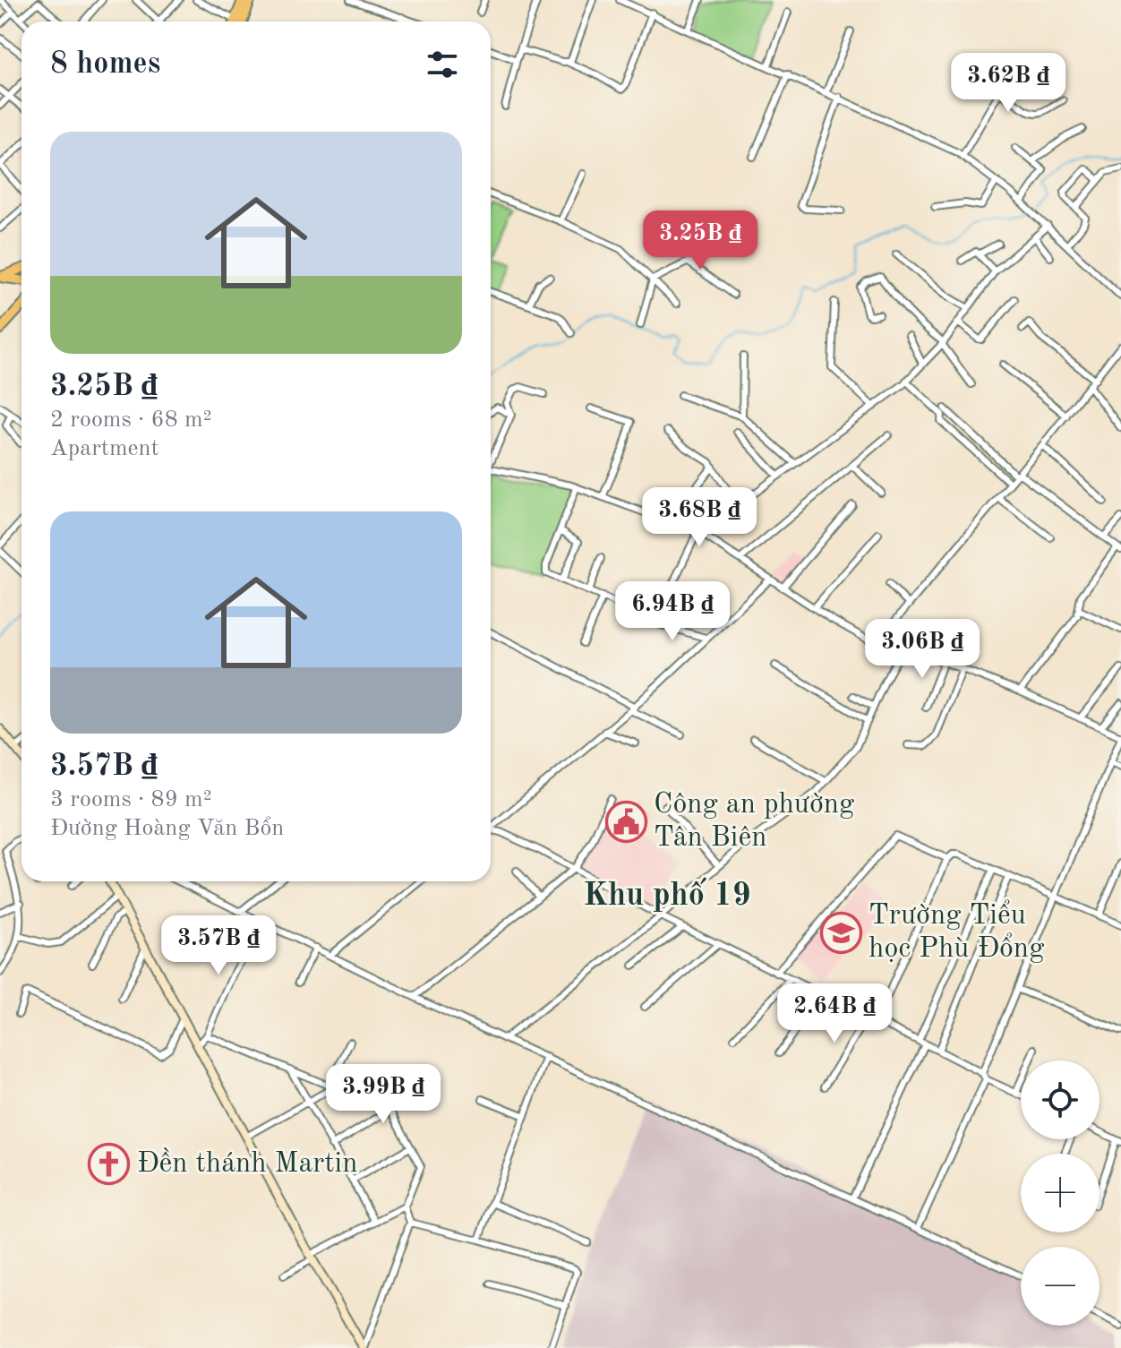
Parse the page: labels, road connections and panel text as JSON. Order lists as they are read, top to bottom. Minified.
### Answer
{"districts":["Khu phố 19"],"places":{"public building":["Công an phường Tân Biên"],"school or university":["Trường Tiểu học Phù Đổng"],"church":["Đền thánh Martin"]},"page":{"heading":"8 homes","price":["3.62B ₫","3.25B ₫","3.68B ₫","6.94B ₫","3.06B ₫","3.57B ₫","2.64B ₫","3.99B ₫"],"list":[{"name":"3.25B ₫","note":"2 rooms · 68 m² · Apartment"},{"name":"3.57B ₫","note":"3 rooms · 89 m² · Đường Hoàng Văn Bổn"}],"map_buttons":["+","−"]}}
